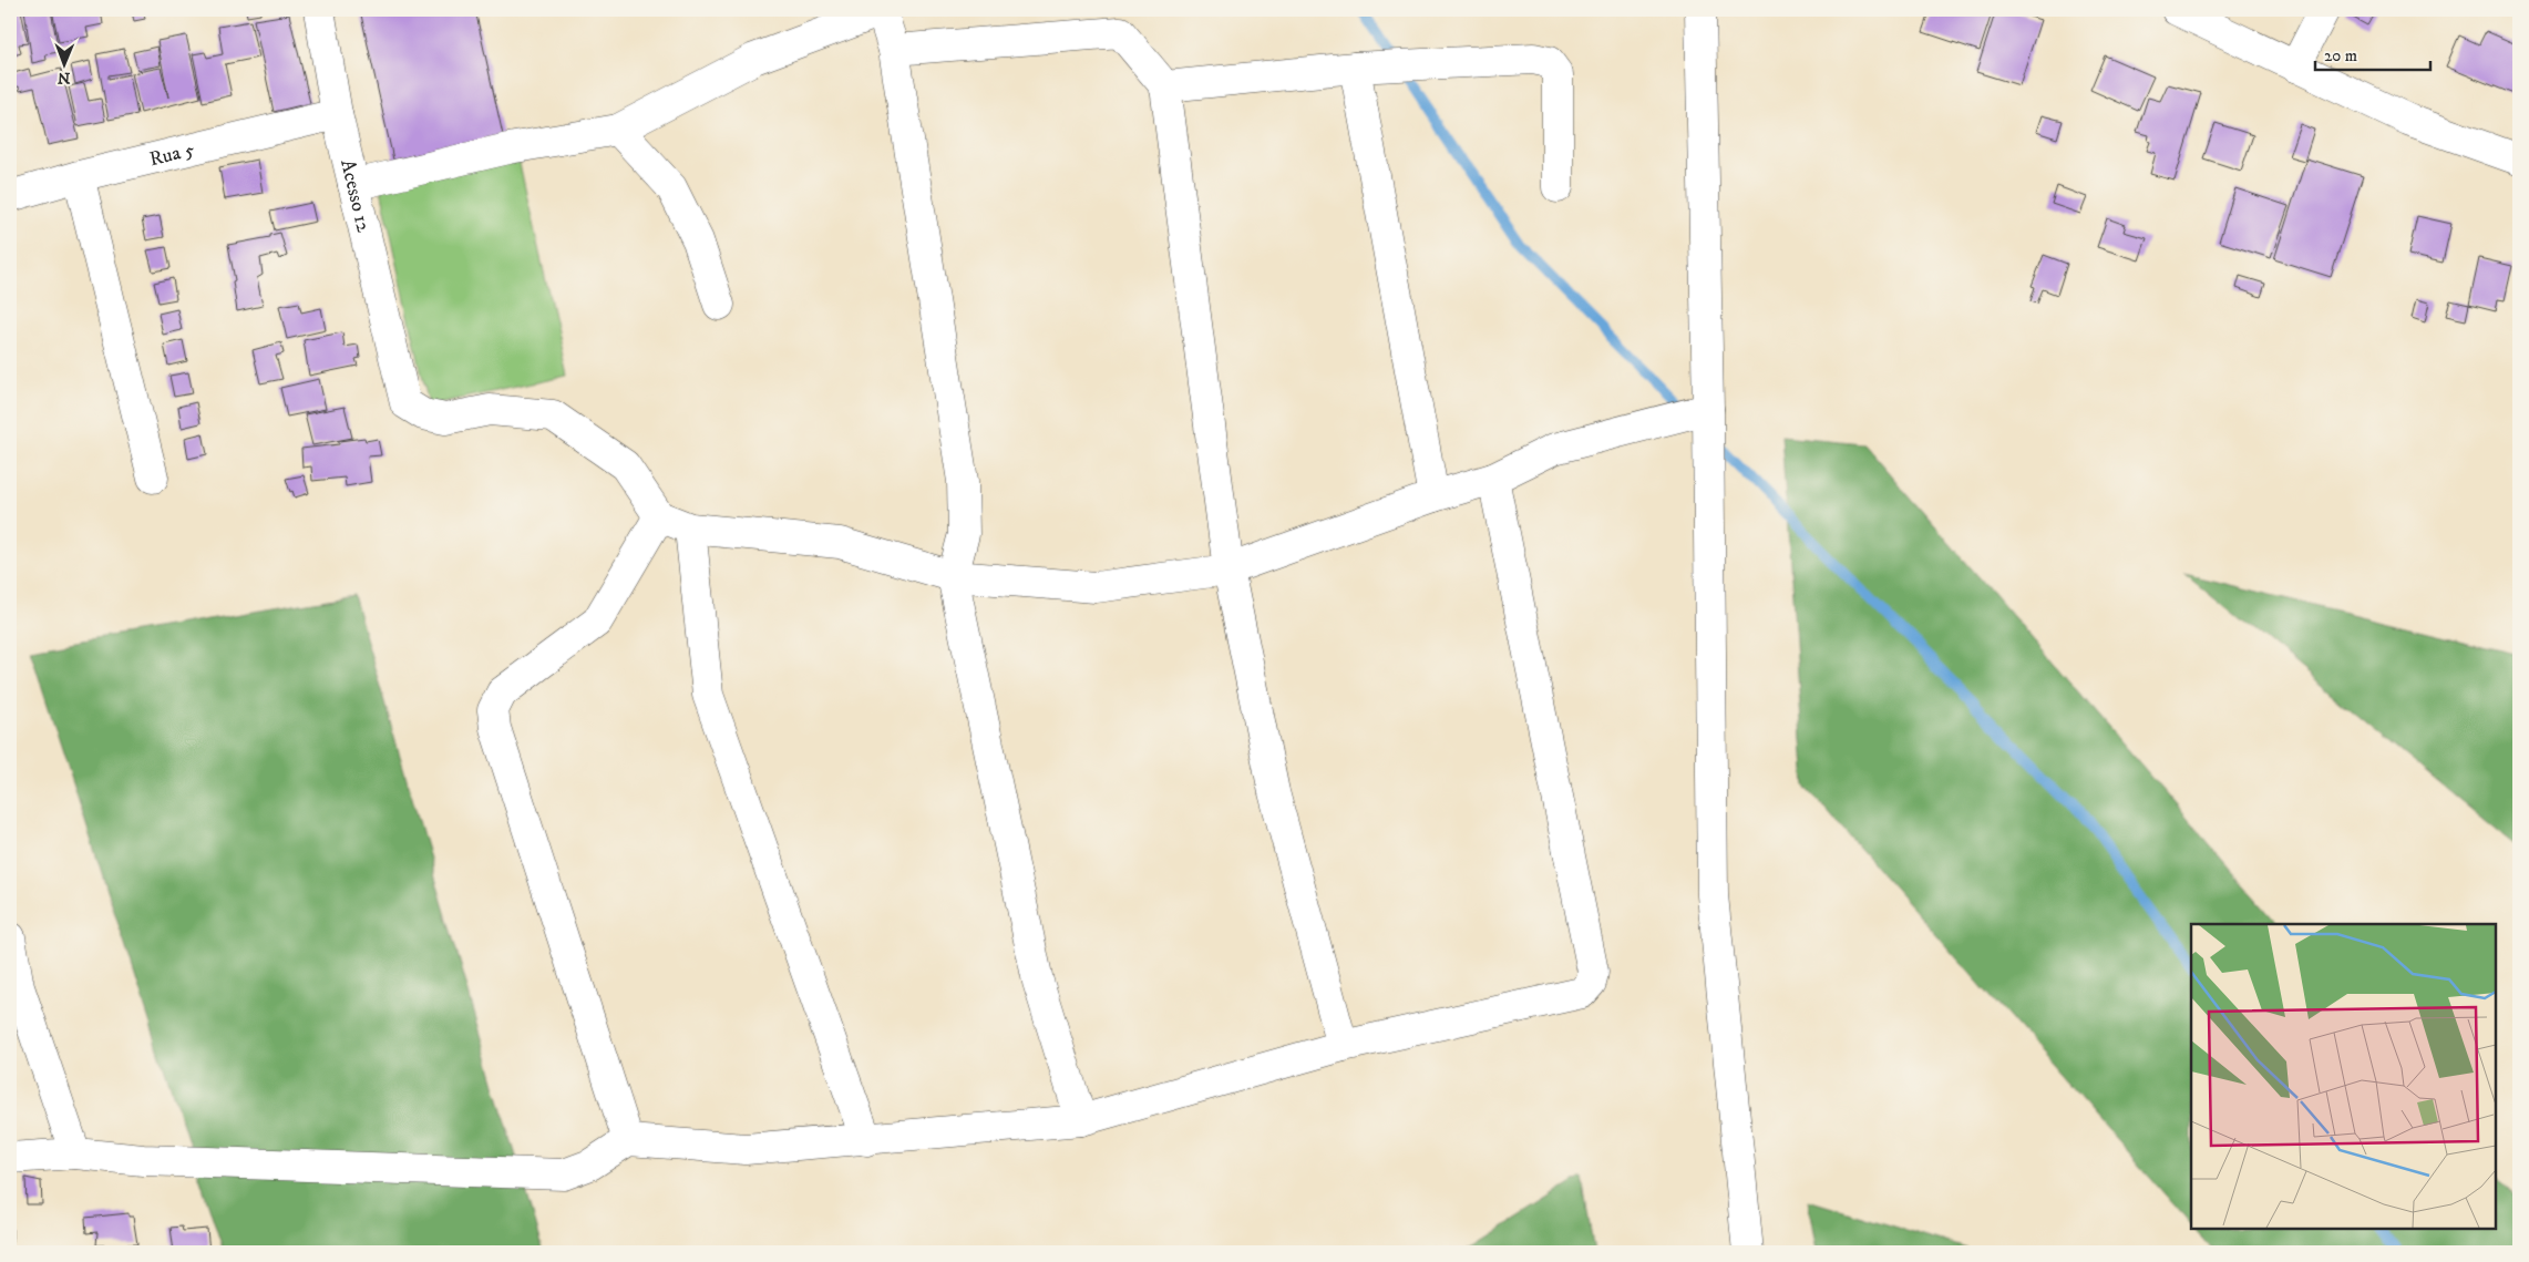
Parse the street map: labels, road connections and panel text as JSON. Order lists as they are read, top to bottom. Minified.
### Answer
{"streets":{"street":["Rua 5","Acesso 12"]},"crossings":[["Rua 5","Acesso 12"]],"scale_bar":"20 m","north":"bottom"}
